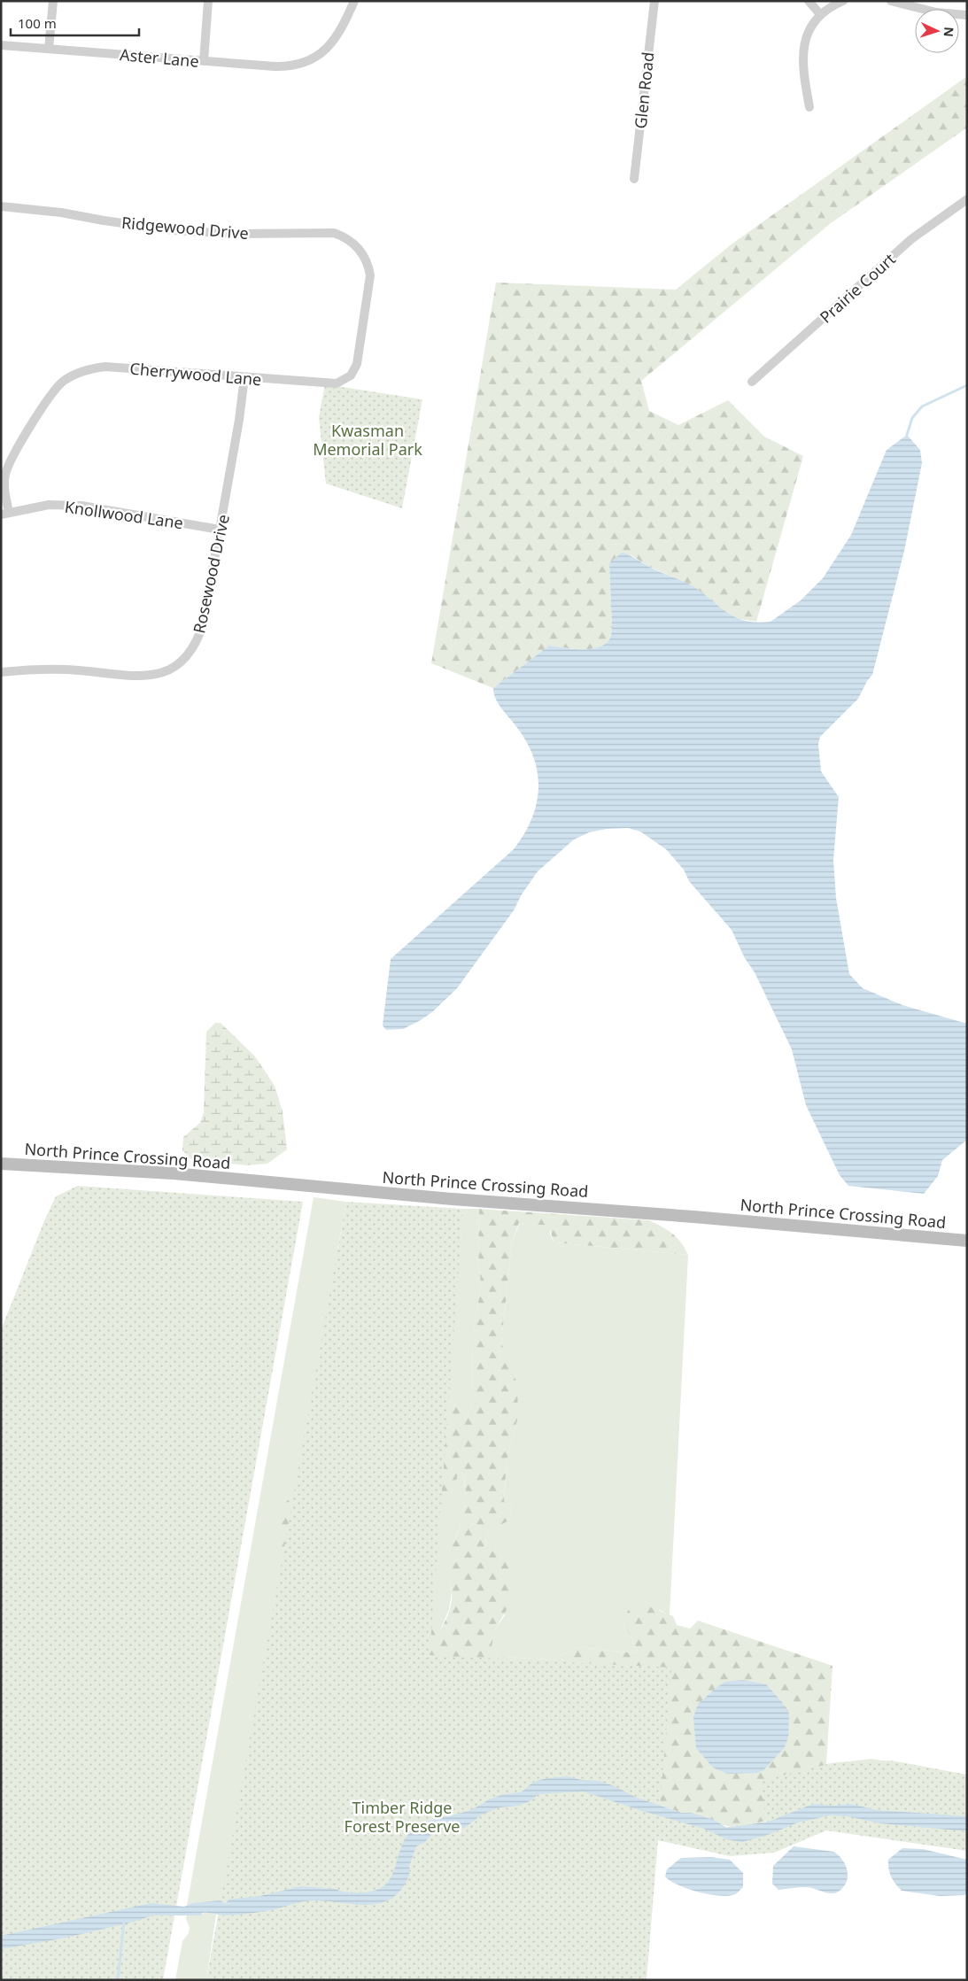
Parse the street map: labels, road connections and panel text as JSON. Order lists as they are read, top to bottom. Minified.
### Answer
{"streets":{"street":["Aster Lane","Glen Road","Ridgewood Drive","Prairie Court","Cherrywood Lane","Knollwood Lane","Rosewood Drive","North Prince Crossing Road"]},"crossings":[["Ridgewood Drive","Cherrywood Lane"],["Cherrywood Lane","Knollwood Lane"],["Cherrywood Lane","Rosewood Drive"],["Knollwood Lane","Rosewood Drive"]],"parks":["Kwasman Memorial Park","Timber Ridge Forest Preserve"],"scale_bar":"100 m","north":"right"}
